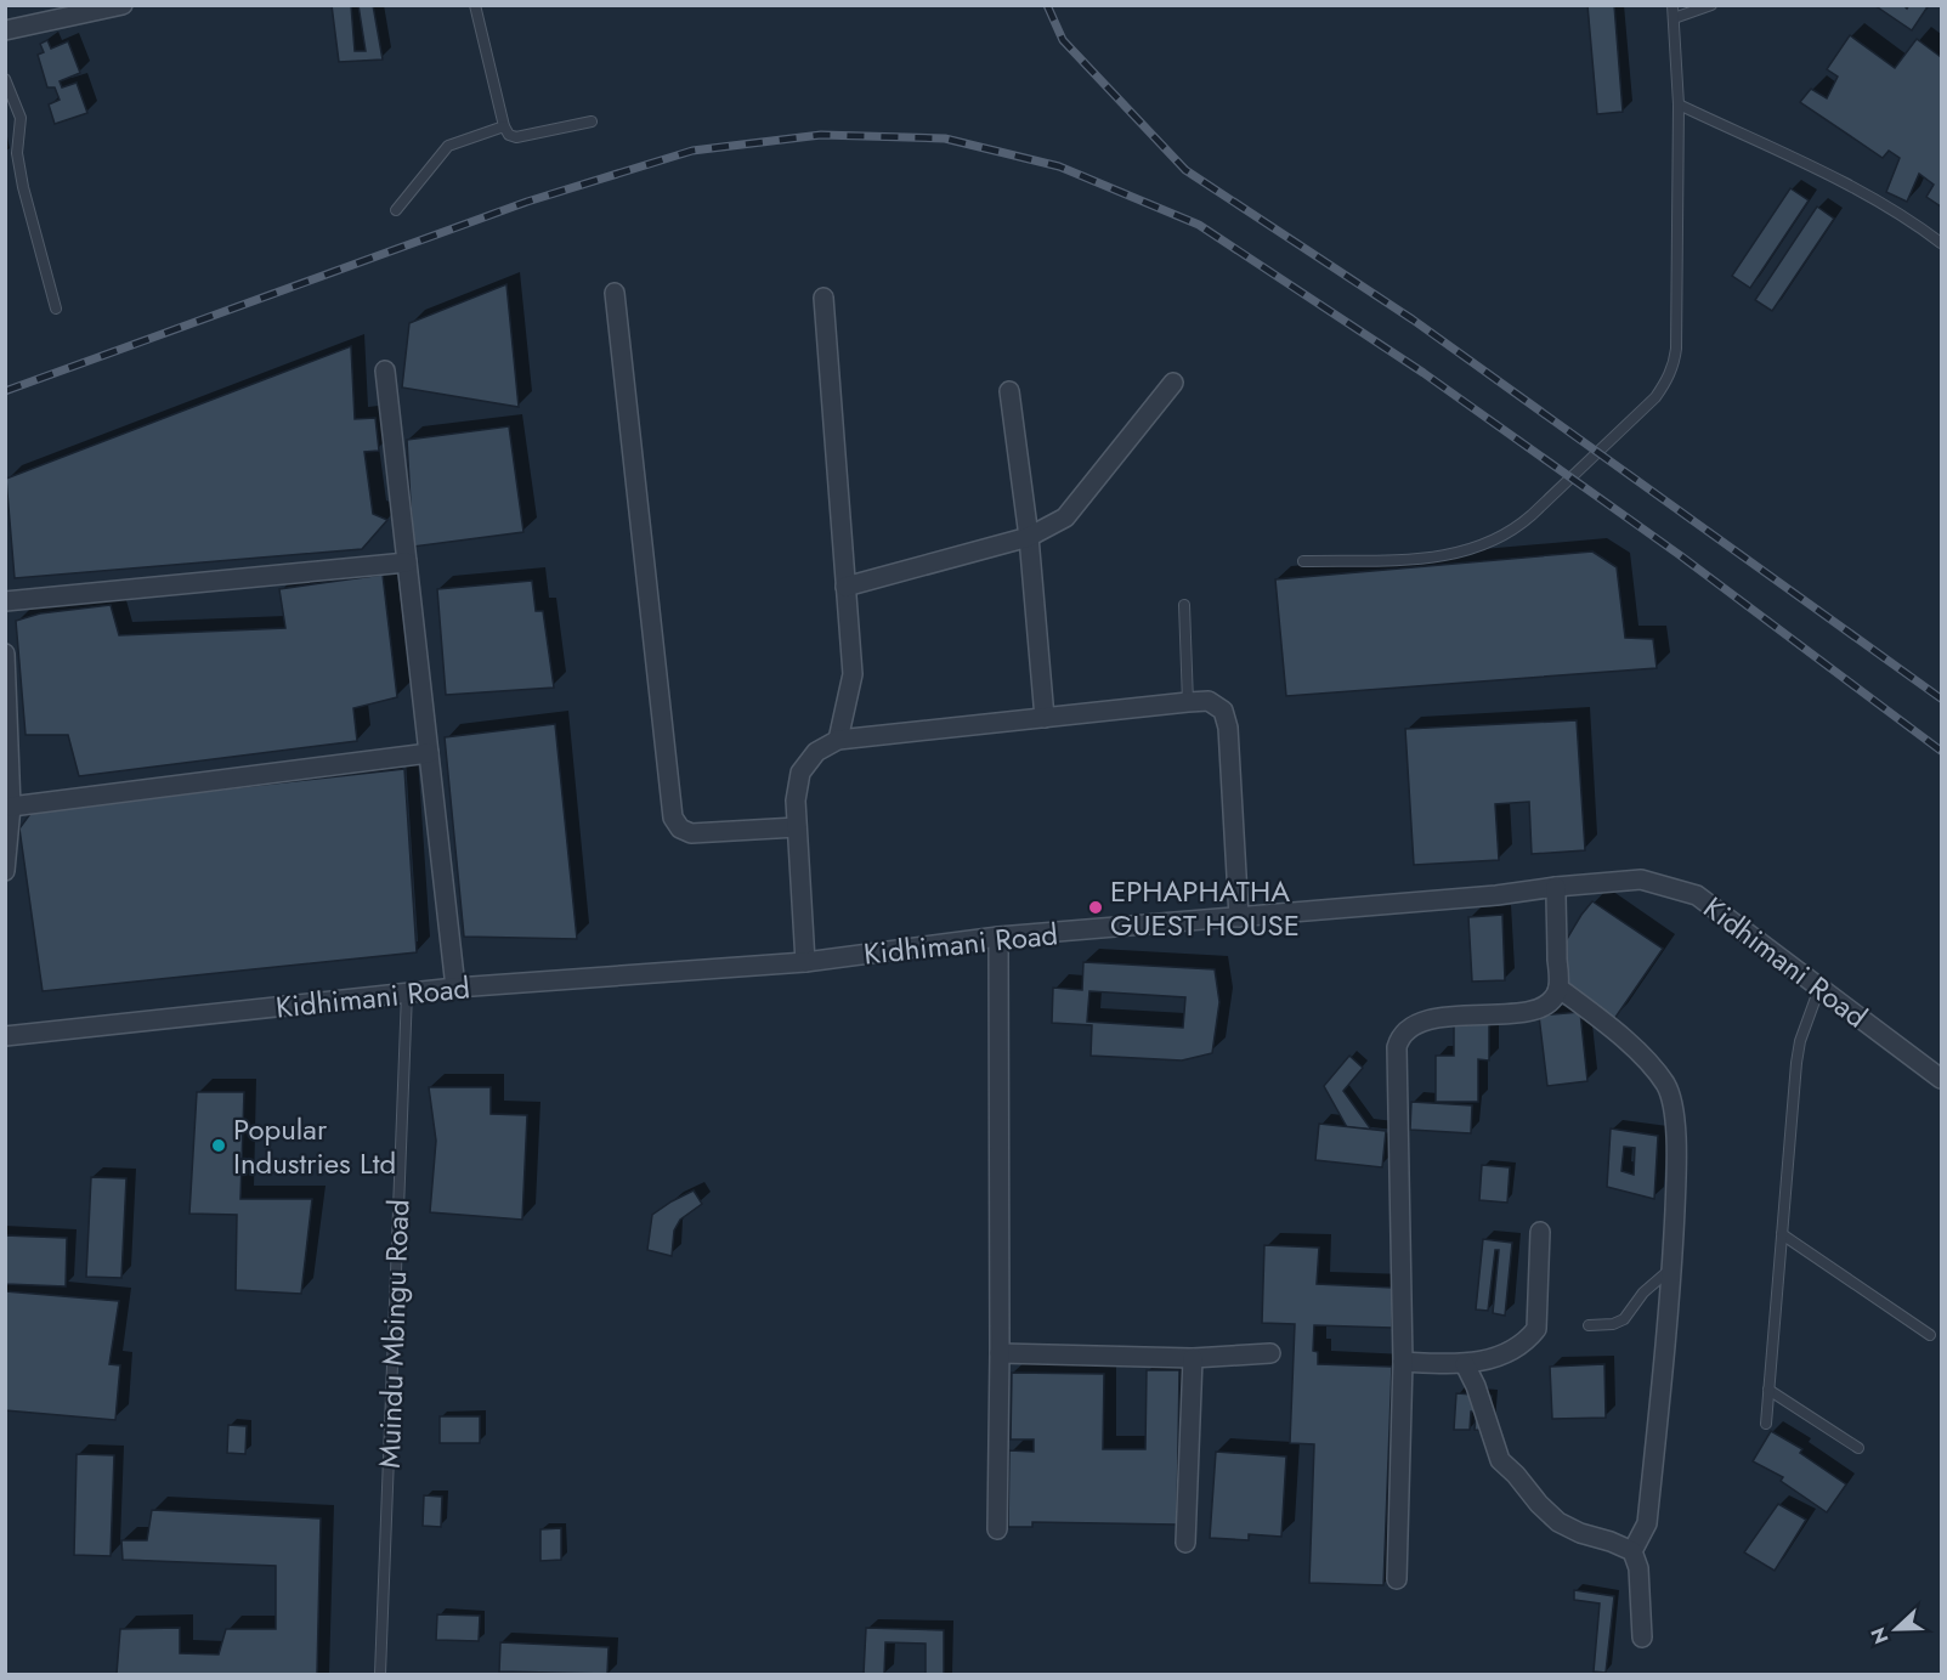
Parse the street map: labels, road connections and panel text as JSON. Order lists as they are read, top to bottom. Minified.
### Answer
{"streets":{"street":["Kidhimani Road"],"lane":["Muindu Mbingu Road"]},"crossings":[["Kidhimani Road","Muindu Mbingu Road"]],"places":["EPHAPHATHA GUEST HOUSE","Popular Industries Ltd"],"north":"left"}
